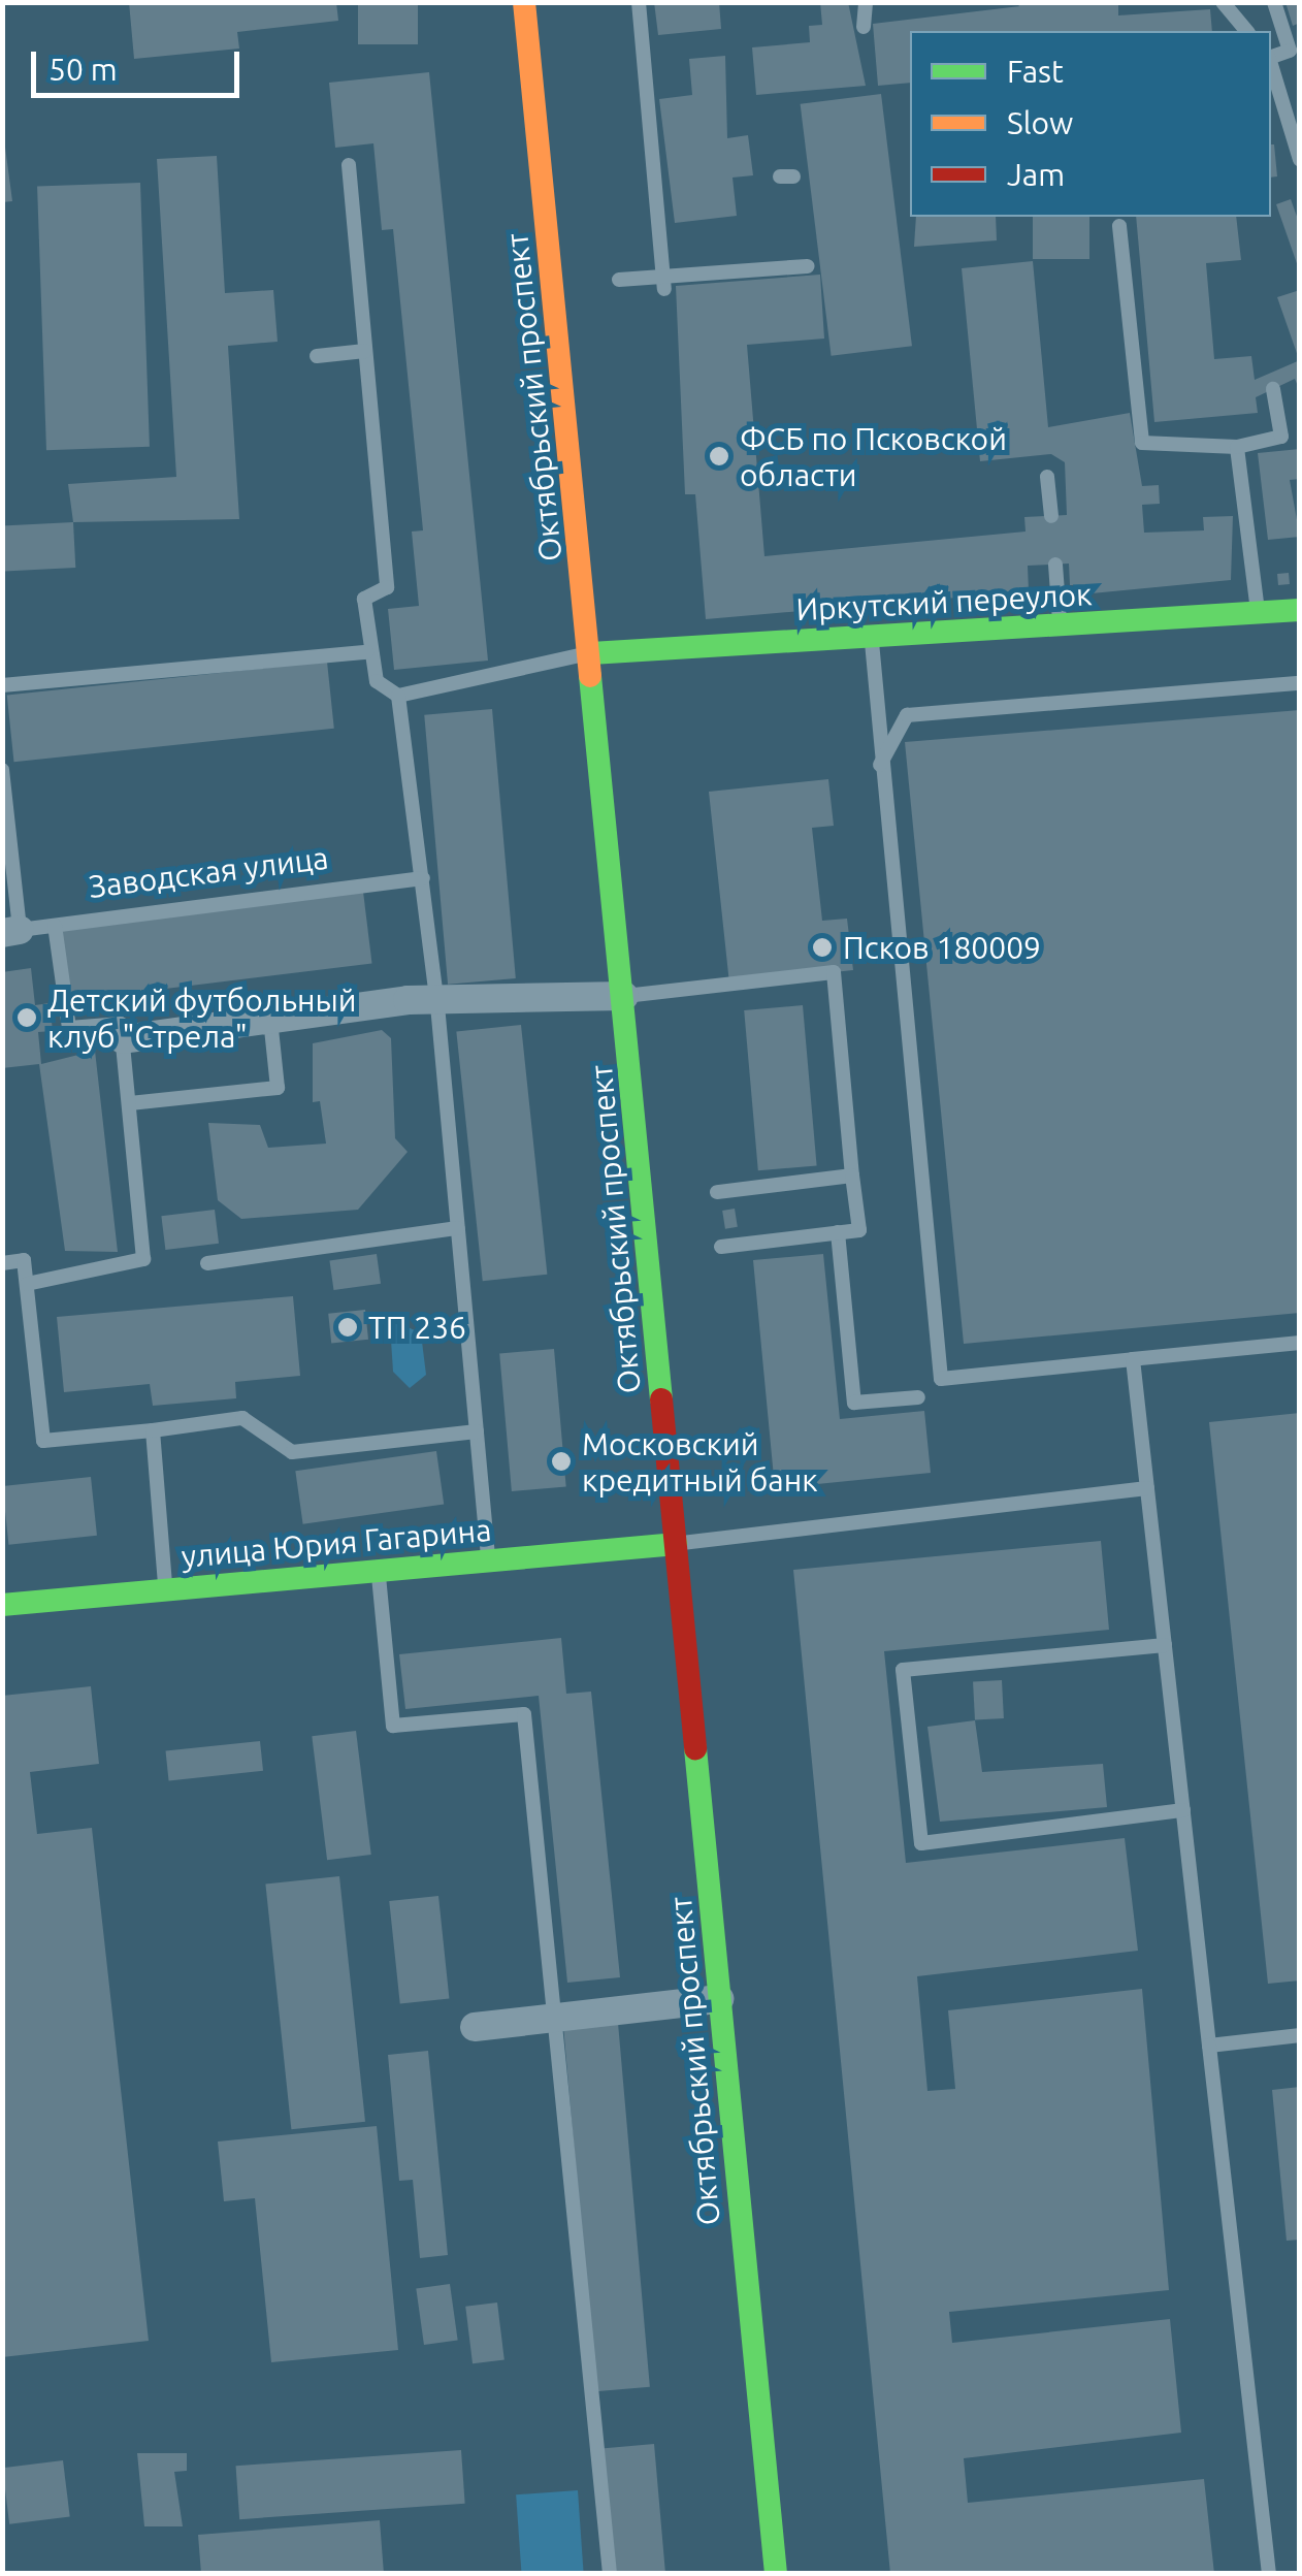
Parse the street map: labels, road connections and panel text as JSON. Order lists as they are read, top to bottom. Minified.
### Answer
{"streets":{"main road":["Октябрьский проспект","Иркутский переулок","улица Юрия Гагарина"],"lane":["Заводская улица"]},"crossings":[["Октябрьский проспект","Иркутский переулок"],["Октябрьский проспект","улица Юрия Гагарина"]],"places":["ФСБ по Псковской области","Псков 180009","Детский футбольный клуб \"Стрела\"","ТП 236","Московский кредитный банк"],"legend":["Fast","Slow","Jam"],"scale_bar":"50 m"}
